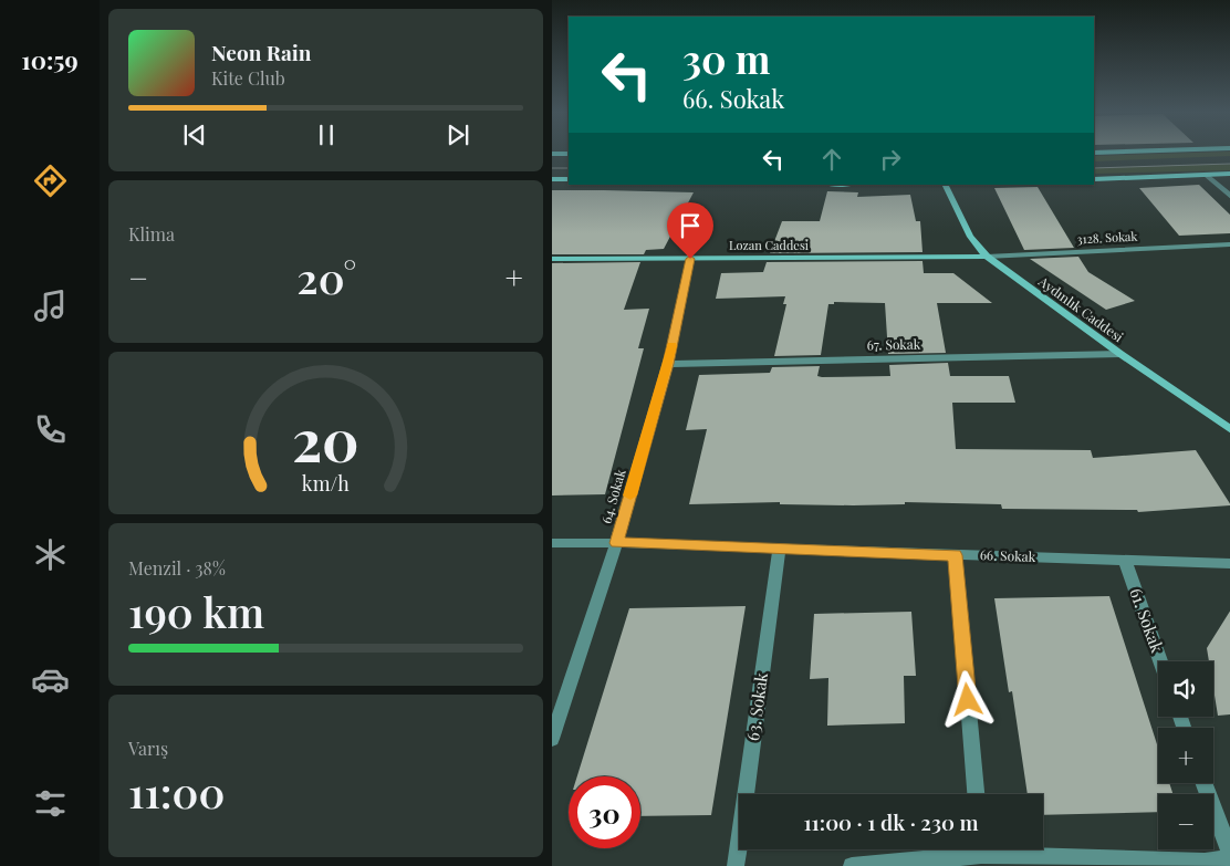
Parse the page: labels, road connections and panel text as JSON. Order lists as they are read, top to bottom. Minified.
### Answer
{"streets":{"main road":["Lozan Caddesi","Aydınlık Caddesi"],"street":["3128. Sokak","67. Sokak","64. Sokak","66. Sokak","61. Sokak","63. Sokak"]},"crossings":[["3128. Sokak","Lozan Caddesi"],["3128. Sokak","Aydınlık Caddesi"],["Lozan Caddesi","Aydınlık Caddesi"],["Lozan Caddesi","64. Sokak"],["Aydınlık Caddesi","67. Sokak"],["67. Sokak","64. Sokak"],["64. Sokak","66. Sokak"],["66. Sokak","61. Sokak"],["66. Sokak","63. Sokak"]],"page":{"tabs":"10:59","turn":["30 m","66. Sokak"],"song":["Neon Rain","Kite Club"],"tile":["Klima",["Menzil · 38%","190 km"],["Varış","11:00"]],"heat":["−","20°","+"],"map_buttons":["+","−"],"limit":"30","trip":"11:00 · 1 dk · 230 m","gauge":["20","km/h"]}}
